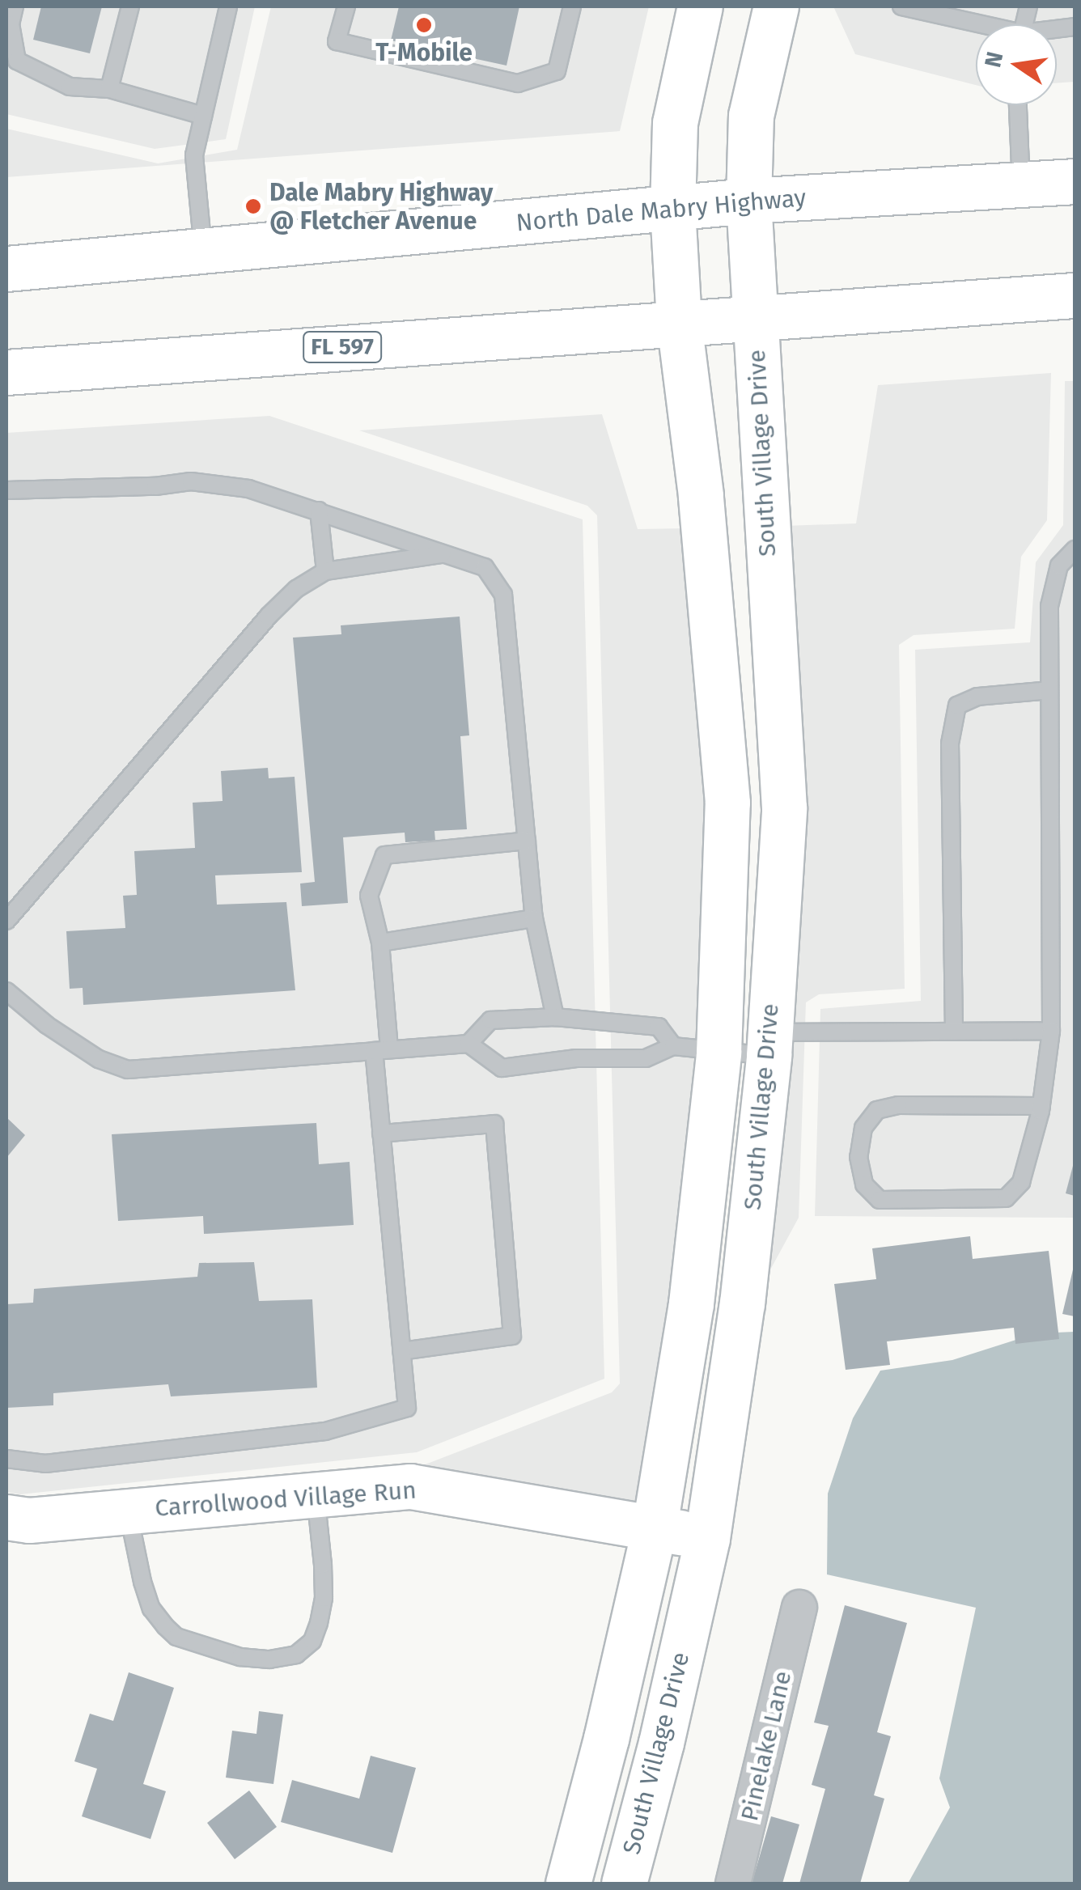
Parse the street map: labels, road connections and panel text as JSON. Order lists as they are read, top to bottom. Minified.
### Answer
{"streets":{"street":["North Dale Mabry Highway","FL 597","South Village Drive","Carrollwood Village Run","Pinelake Lane"]},"crossings":[["North Dale Mabry Highway","South Village Drive"],["FL 597","South Village Drive"],["South Village Drive","Carrollwood Village Run"]],"places":["T-Mobile","Dale Mabry Highway @ Fletcher Avenue"],"north":"left"}
